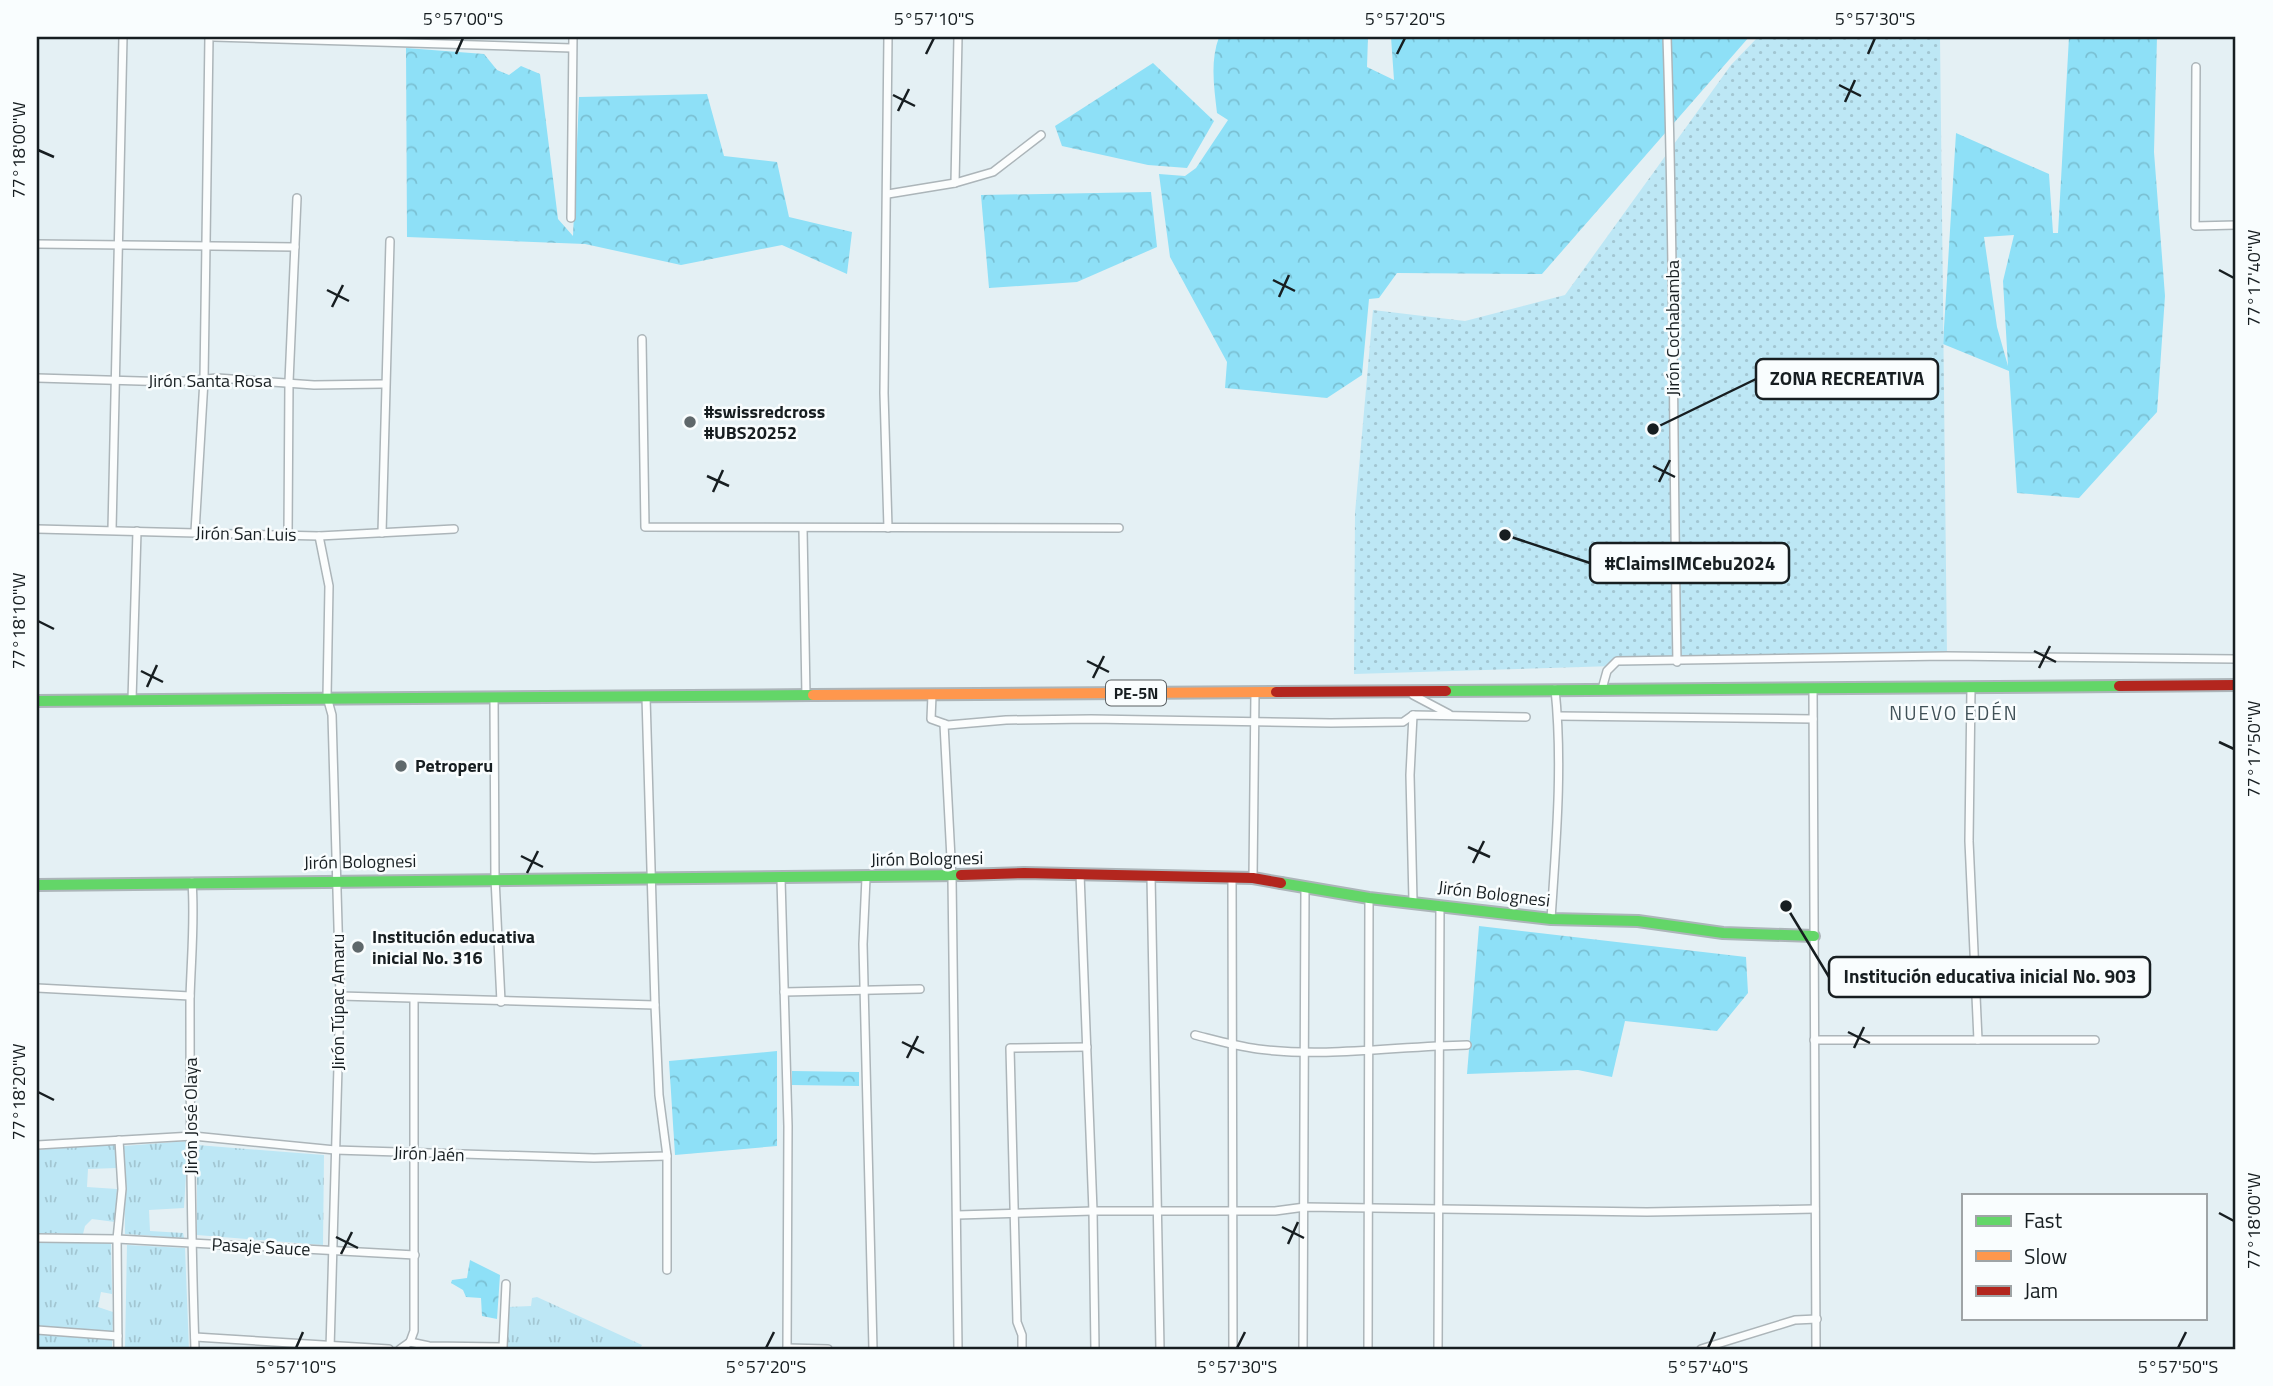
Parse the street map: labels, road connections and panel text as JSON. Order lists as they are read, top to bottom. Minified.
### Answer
{"streets":{"main road":["PE-5N","Jirón Bolognesi"],"street":["Jirón Cochabamba","Jirón Santa Rosa","Jirón San Luis","Jirón Túpac Amaru","Jirón José Olaya","Jirón Jaén","Pasaje Sauce"]},"crossings":[["Jirón San Luis","Jirón Túpac Amaru"],["PE-5N","Jirón Túpac Amaru"],["Jirón Bolognesi","Jirón Túpac Amaru"],["Jirón Bolognesi","Jirón José Olaya"],["Jirón Túpac Amaru","Jirón Jaén"],["Jirón Túpac Amaru","Pasaje Sauce"],["Jirón José Olaya","Jirón Jaén"],["Jirón José Olaya","Pasaje Sauce"]],"districts":["NUEVO EDÉN"],"places":["#swissredcross #UBS20252","ZONA RECREATIVA","#ClaimsIMCebu2024","Petroperu","Institución educativa inicial No. 903","Institución educativa inicial No. 316"],"legend":["Fast","Slow","Jam"],"coordinates":["5°57'00\"S","5°57'10\"S","5°57'20\"S","5°57'30\"S","77°18'00\"W","77°17'40\"W","77°18'10\"W","77°17'50\"W","77°18'20\"W","5°57'40\"S","5°57'50\"S"]}
